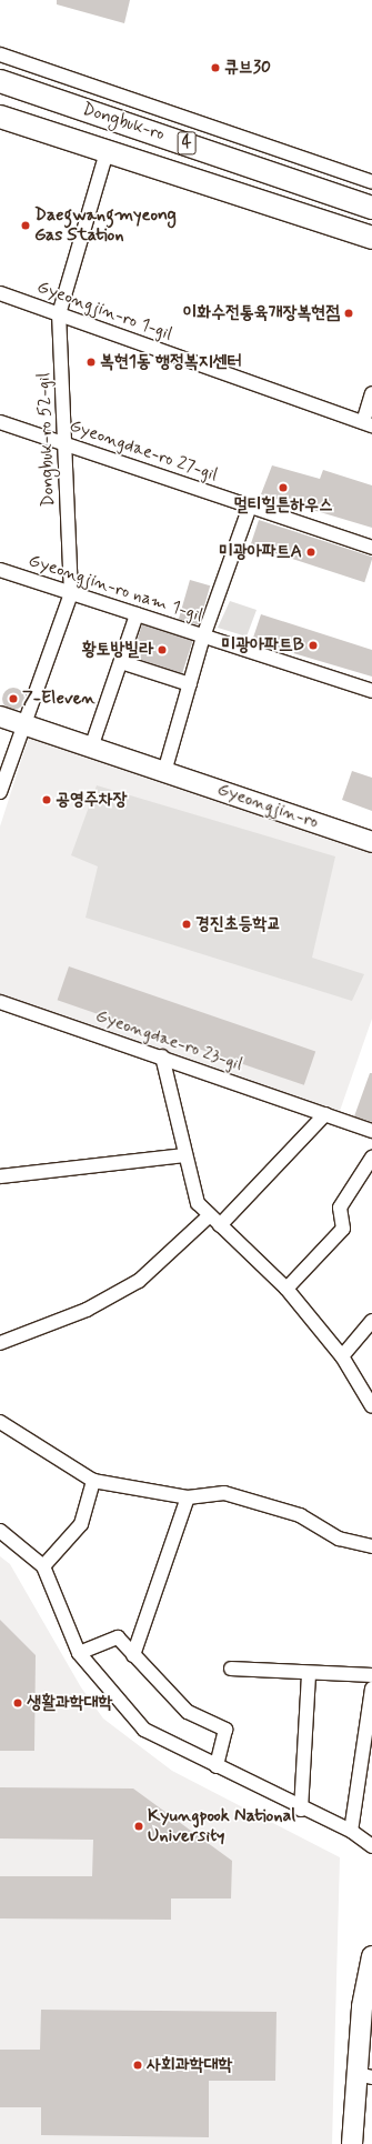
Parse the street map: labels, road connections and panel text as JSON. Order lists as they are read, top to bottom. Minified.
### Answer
{"streets":{"main road":["Dongbuk-ro","4"],"street":["Gyeongjin-ro 1-gil","Dongbuk-ro 52-gil","Gyeongdae-ro 27-gil","Gyeongjin-ro nam 1-gil","Gyeongjin-ro","Gyeongdae-ro 23-gil"]},"crossings":[["Dongbuk-ro","Dongbuk-ro 52-gil"],["Gyeongjin-ro 1-gil","Dongbuk-ro 52-gil"],["Dongbuk-ro 52-gil","Gyeongdae-ro 27-gil"],["Dongbuk-ro 52-gil","Gyeongjin-ro nam 1-gil"],["Dongbuk-ro 52-gil","Gyeongjin-ro"]],"places":["큐브30","Daegwangmyeong Gas Station","이화수전통육개장복현점","복현1동 행정복지센터","멀티힐튼하우스","미광아파트A","미광아파트B","황토방빌라","7-Eleven","공영주차장","경진초등학교","생활과학대학","Kyungpook National University","사회과학대학"]}
